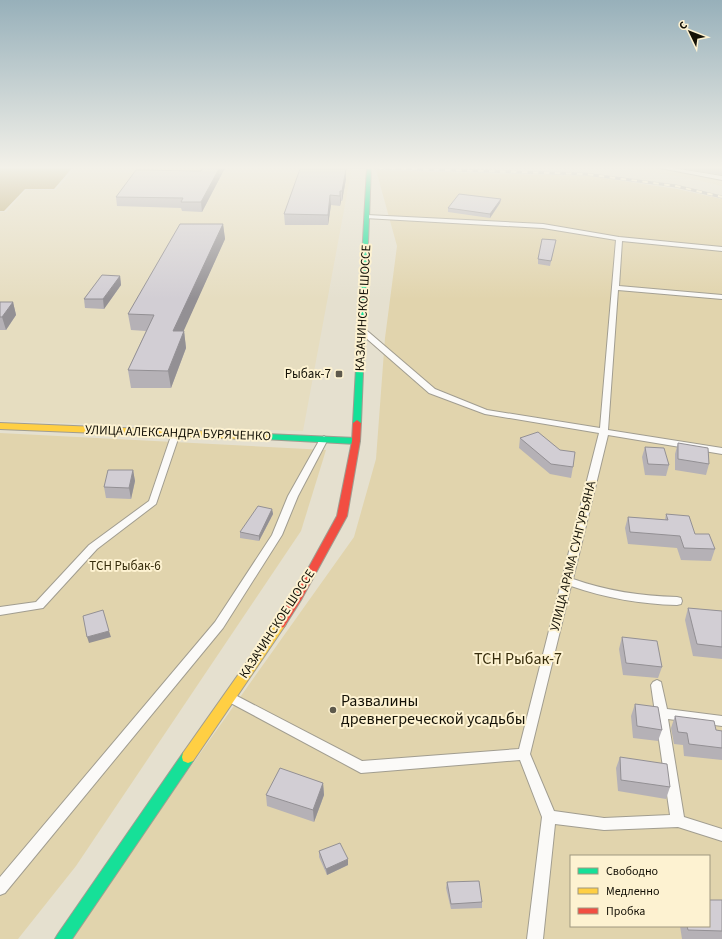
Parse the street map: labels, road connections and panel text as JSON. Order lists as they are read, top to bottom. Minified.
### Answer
{"streets":{"main road":["КАЗАЧИНСКОЕ ШОССЕ","УЛИЦА АЛЕКСАНДРА БУРЯЧЕНКО"],"lane":["УЛИЦА АРАМА СУНГУРЬЯНА"]},"crossings":[["КАЗАЧИНСКОЕ ШОССЕ","УЛИЦА АЛЕКСАНДРА БУРЯЧЕНКО"]],"parks":["ТСН Рыбак-6","ТСН Рыбак-7"],"places":{"transit":["Рыбак-7"],"other":["Развалины древнегреческой усадьбы"]},"legend":["Свободно","Медленно","Пробка"],"north":"top left"}
